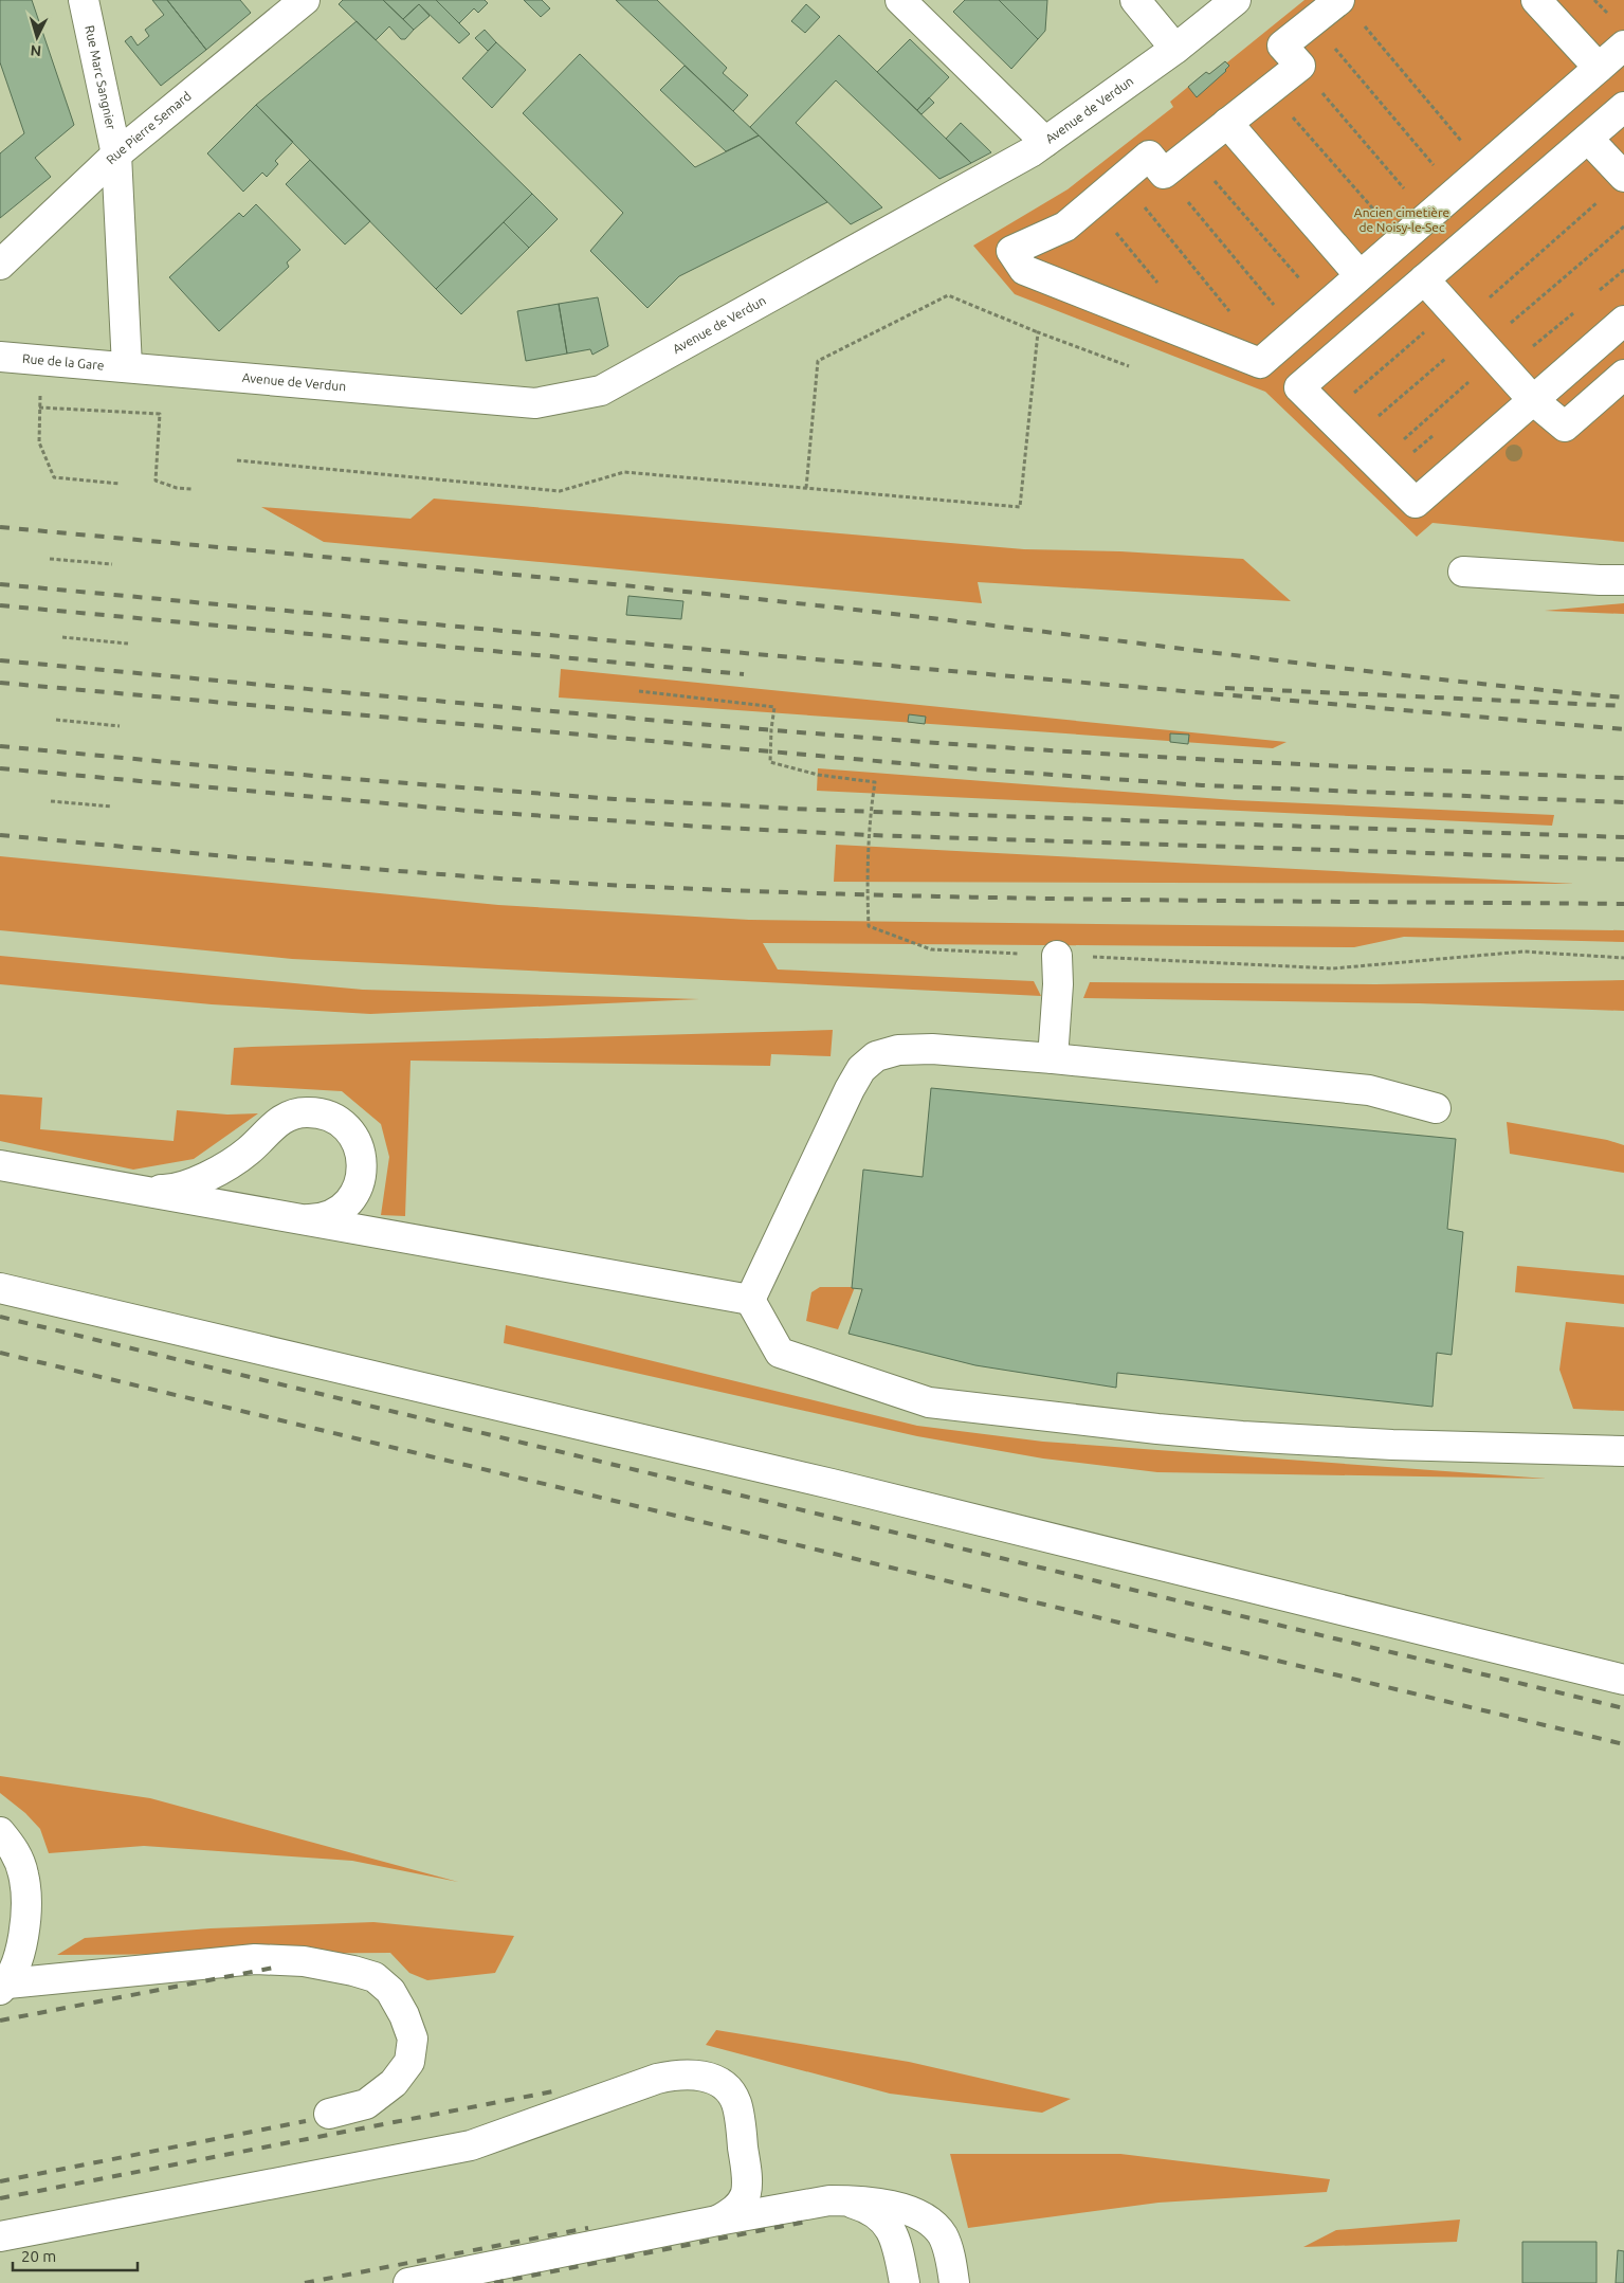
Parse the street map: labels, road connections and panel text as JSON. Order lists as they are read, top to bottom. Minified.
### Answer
{"streets":{"street":["Rue Marc Sangnier","Avenue de Verdun","Rue Pierre Semard","Rue de la Gare"]},"crossings":[["Rue Marc Sangnier","Avenue de Verdun"],["Rue Marc Sangnier","Rue Pierre Semard"],["Rue Marc Sangnier","Rue de la Gare"],["Avenue de Verdun","Rue de la Gare"]],"parks":["Ancien cimetière de Noisy-le-Sec"],"scale_bar":"20 m","north":"bottom"}
